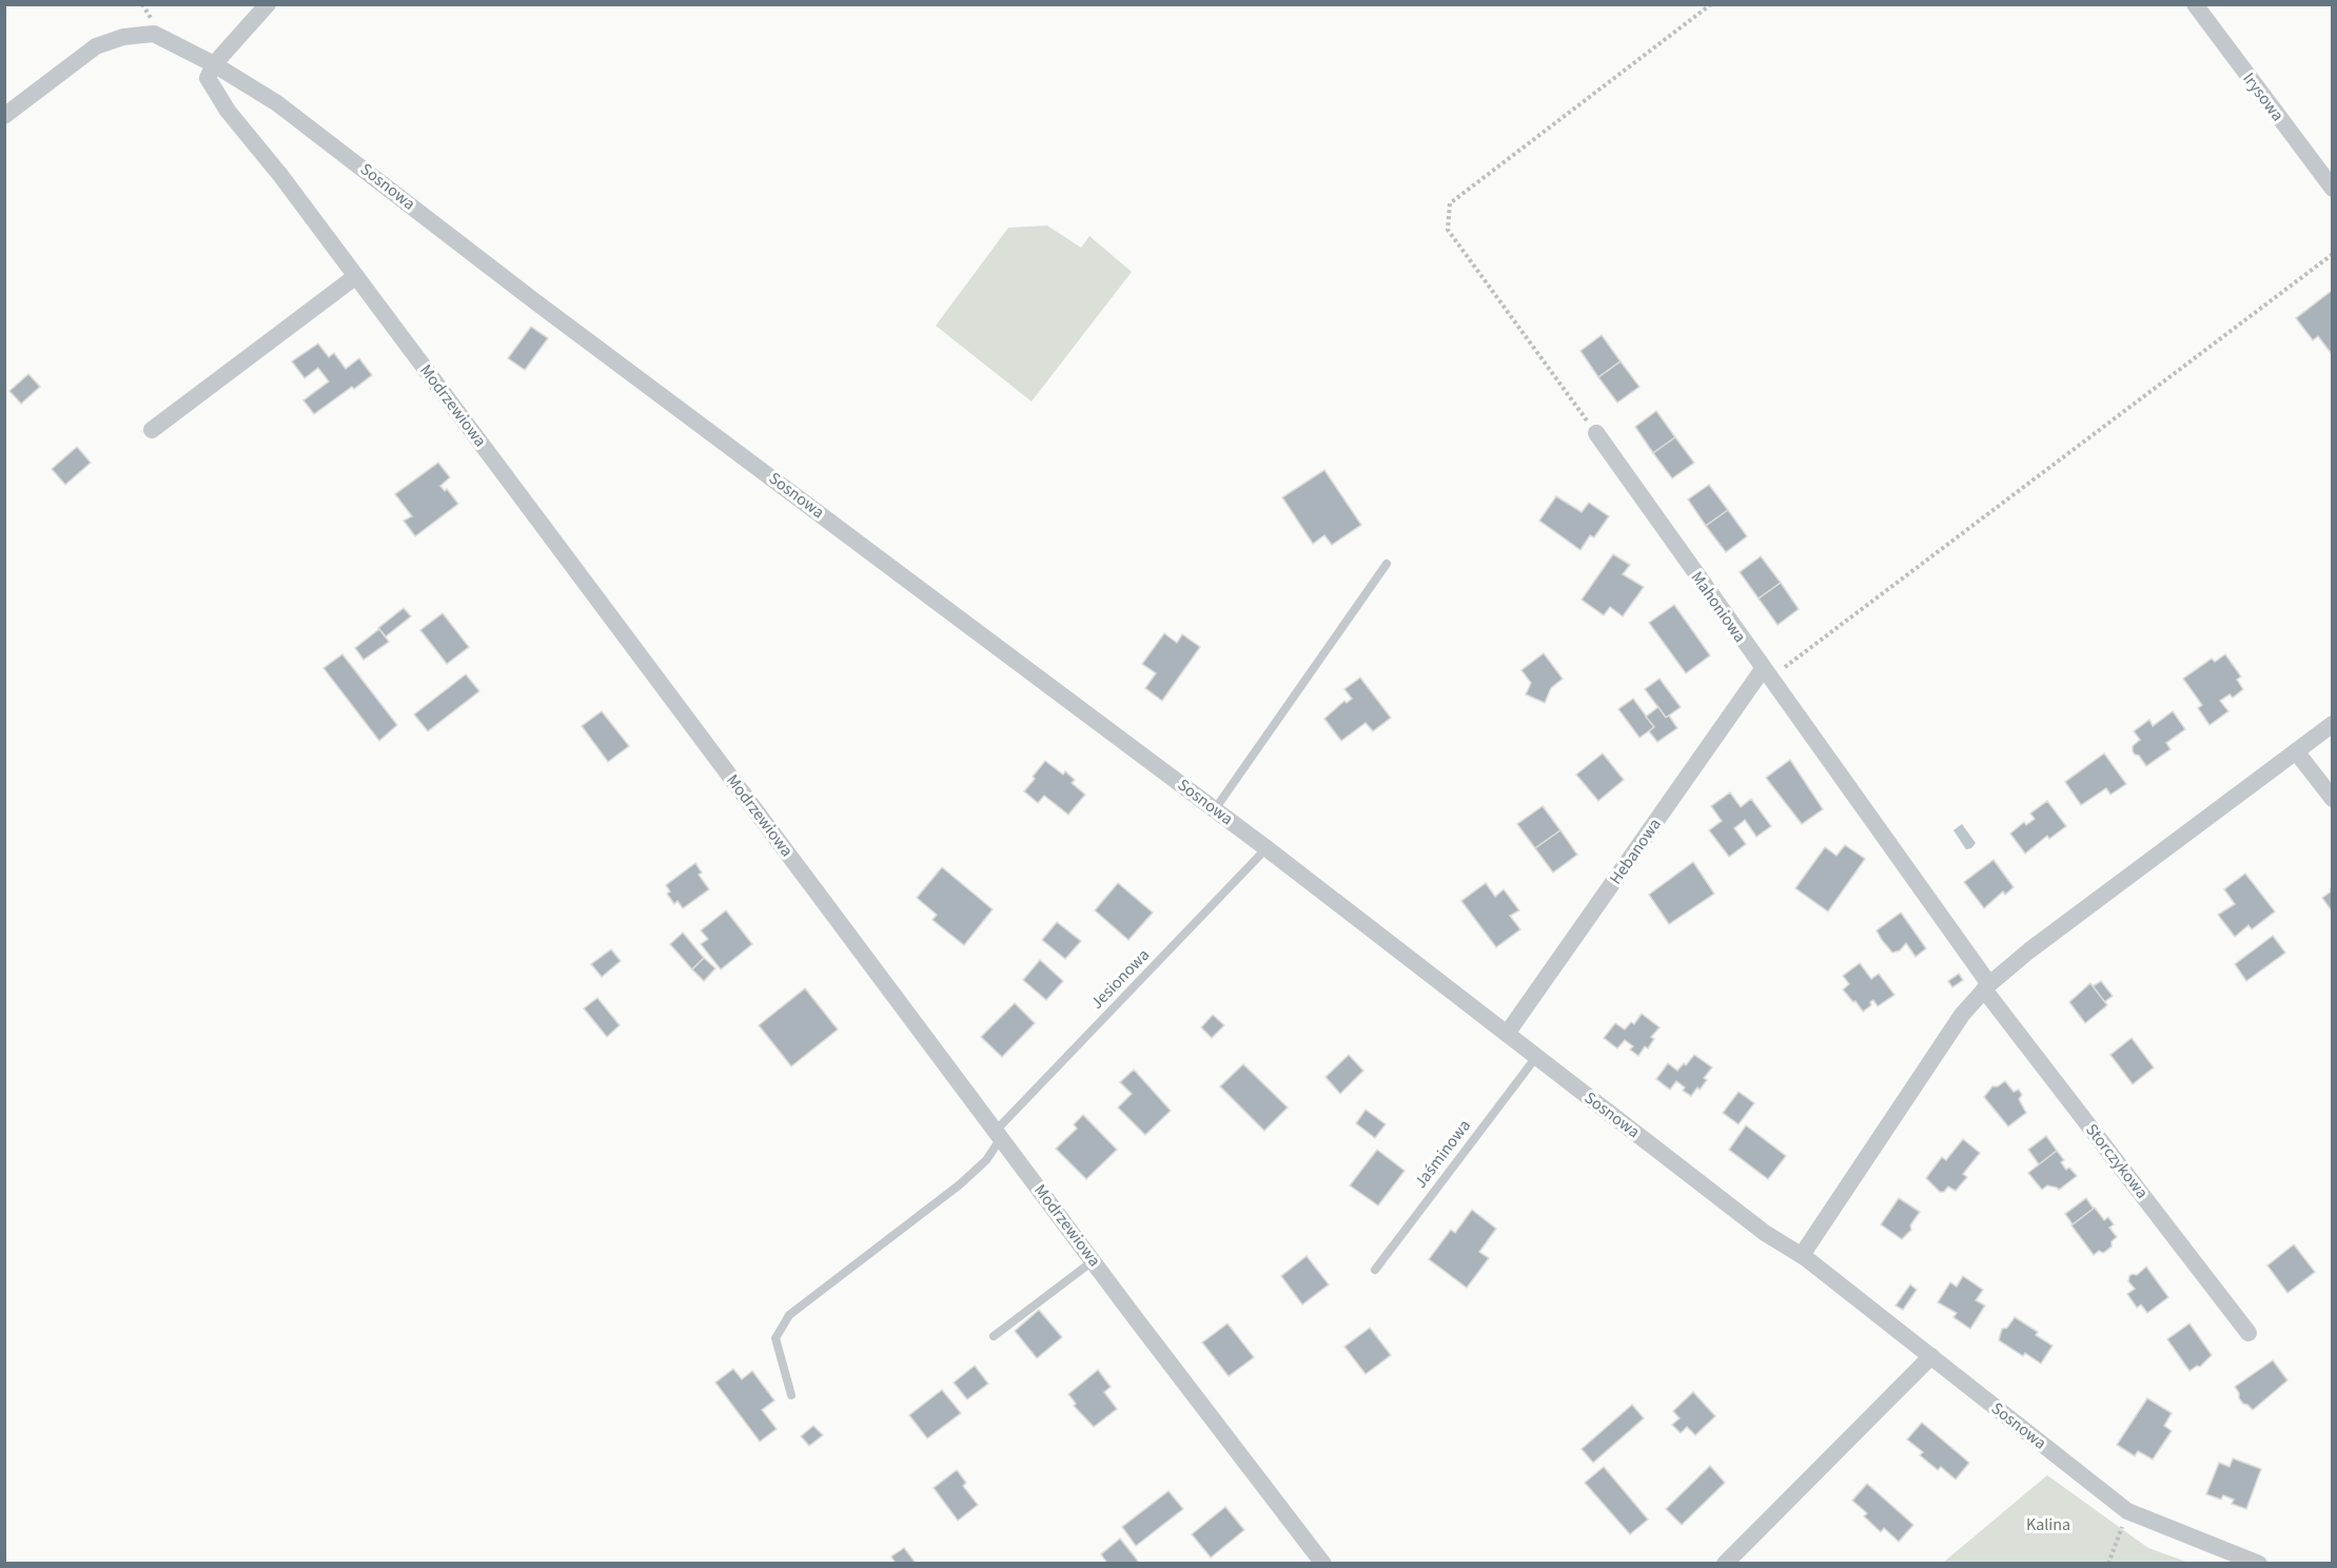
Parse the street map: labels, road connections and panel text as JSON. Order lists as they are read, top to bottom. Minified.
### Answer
{"streets":{"street":["Irysowa","Sosnowa","Modrzewiowa","Mahoniowa","Hebanowa","Storczykowa"],"lane":["Jesionowa","Jaśminowa"]},"crossings":[["Sosnowa","Modrzewiowa"],["Sosnowa","Hebanowa"],["Sosnowa","Jesionowa"],["Sosnowa","Jaśminowa"],["Modrzewiowa","Jesionowa"],["Mahoniowa","Hebanowa"],["Mahoniowa","Storczykowa"]],"parks":["Kalina"]}
